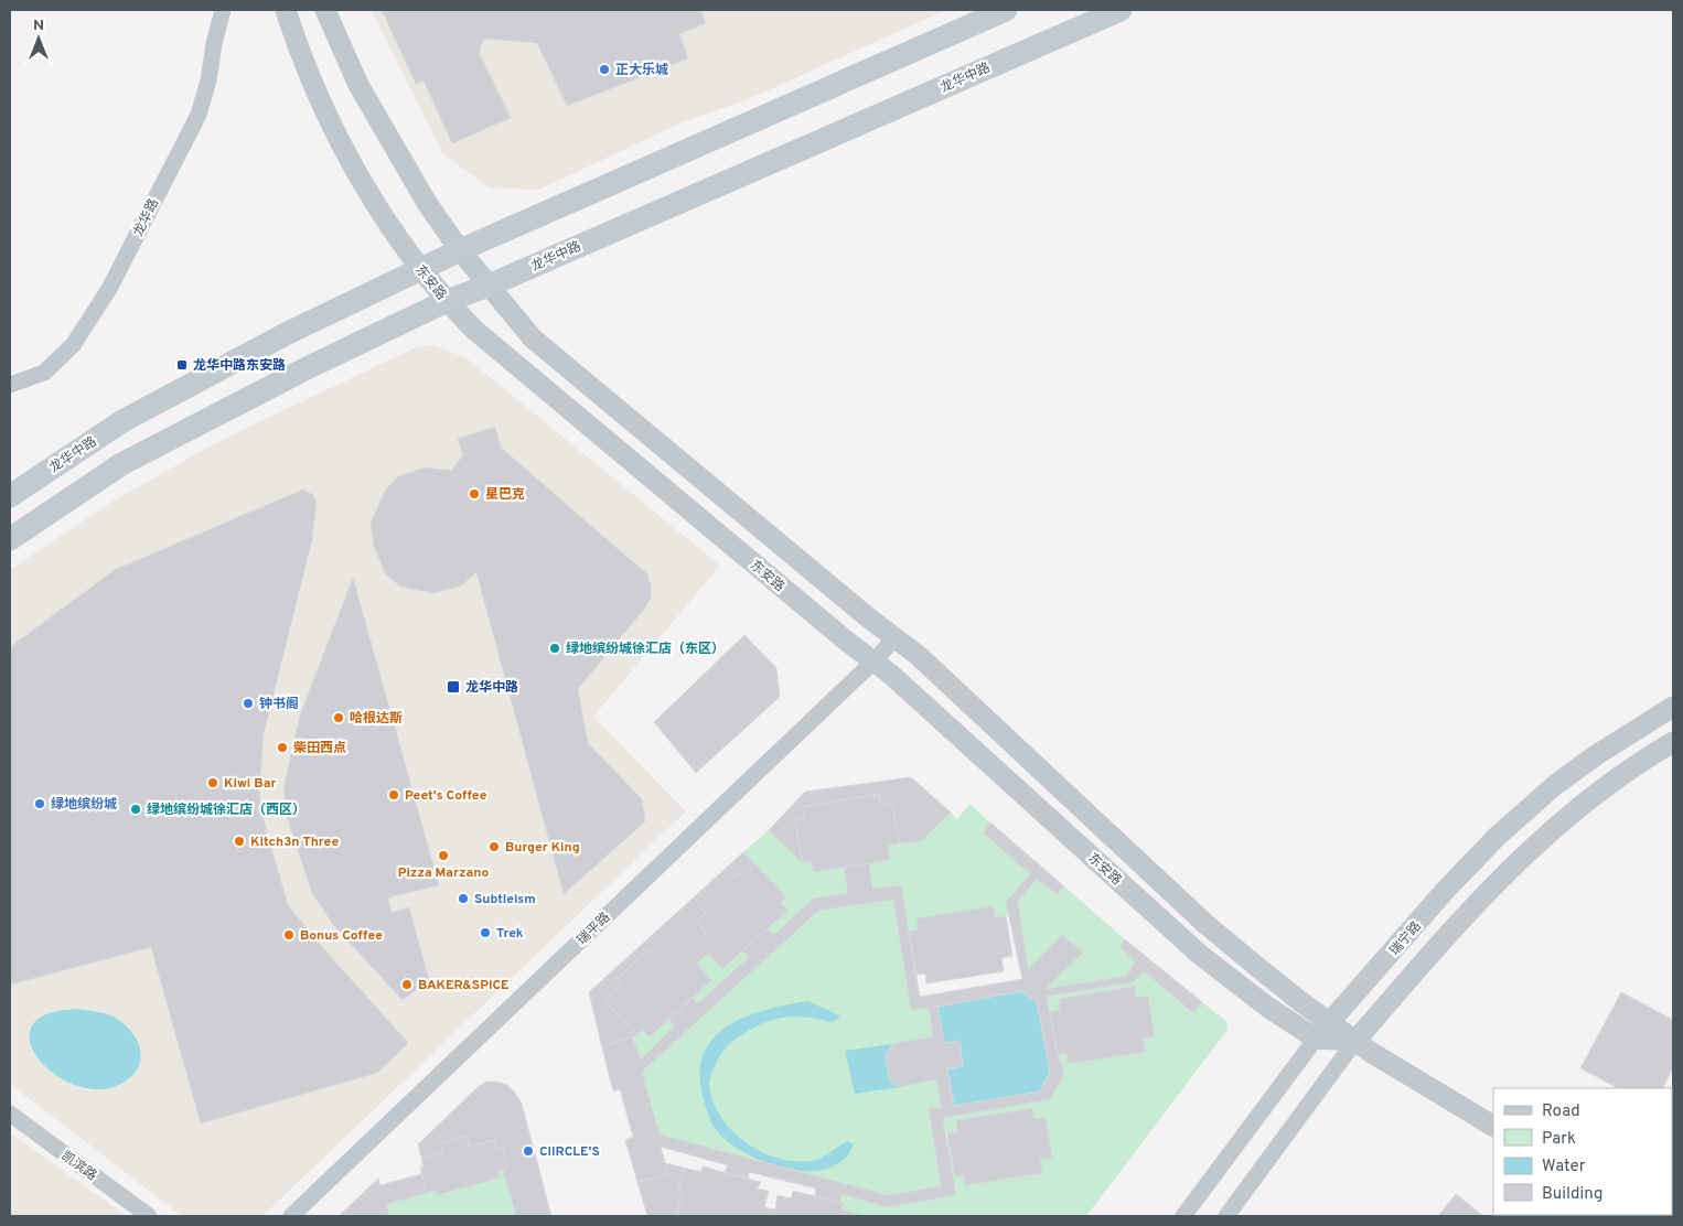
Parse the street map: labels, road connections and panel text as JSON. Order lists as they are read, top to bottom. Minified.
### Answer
{"streets":{"main road":["龙华中路"],"street":["龙华路","东安路","瑞平路","瑞宁路","凯滨路"]},"crossings":[["龙华中路","东安路"],["东安路","瑞平路"],["东安路","瑞宁路"]],"places":{"other":["正大乐城","星巴克","绿地缤纷城徐汇店（东区）","钟书阁","哈根达斯","柴田西点","Kiwi Bar","Peet's Coffee","绿地缤纷城","绿地缤纷城徐汇店（西区）","Kitch3n Three","Burger King","Pizza Marzano","Subtleism","Trek","Bonus Coffee","BAKER&SPICE","CIIRCLE'S"],"transit":["龙华中路东安路","龙华中路"]},"legend":["Road","Park","Water","Building"],"north":"top"}
